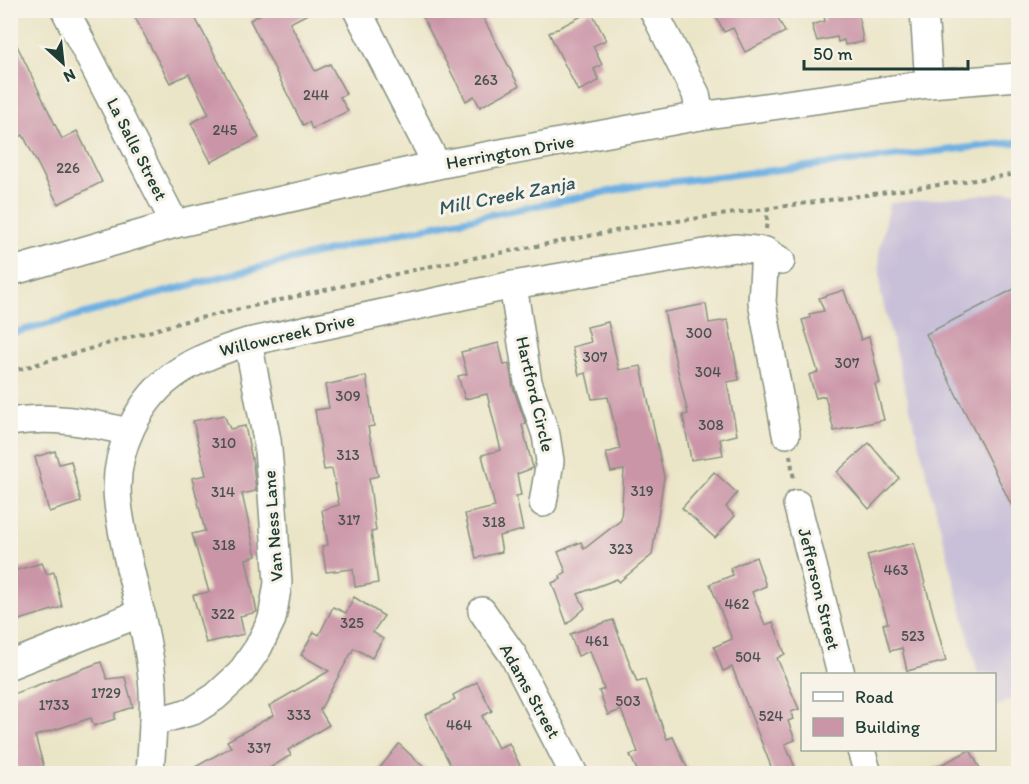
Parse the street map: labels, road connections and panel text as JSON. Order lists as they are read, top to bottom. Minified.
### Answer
{"streets":{"street":["La Salle Street","Herrington Drive","Willowcreek Drive","Hartford Circle","Van Ness Lane","Jefferson Street","Adams Street"]},"crossings":[["La Salle Street","Herrington Drive"],["Willowcreek Drive","Hartford Circle"],["Willowcreek Drive","Van Ness Lane"]],"water":["Mill Creek Zanja"],"house_numbers":["263","244","245","226","300","307","307","304","309","308","310","313","319","314","317","318","318","323","463","462","322","325","523","461","504","1729","503","1733","333","524","464","337"],"legend":["Road","Building"],"scale_bar":"50 m","north":"bottom right"}
